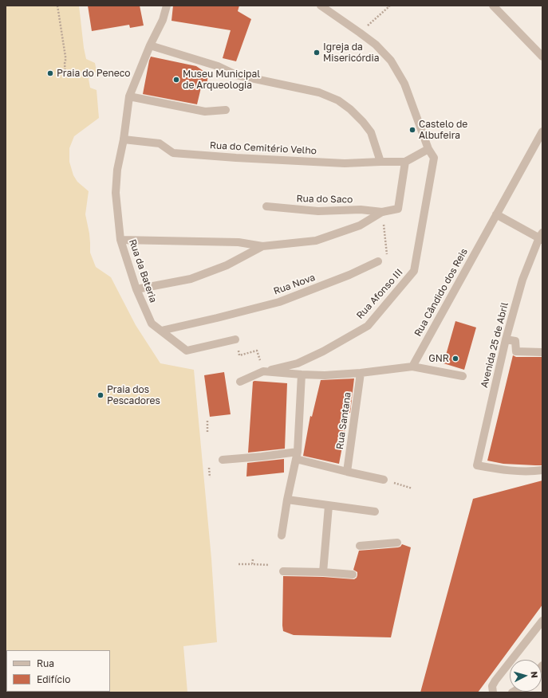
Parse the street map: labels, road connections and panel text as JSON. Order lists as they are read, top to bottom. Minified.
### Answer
{"streets":{"street":["Rua do Cemitério Velho","Rua do Saco","Rua da Bateria","Rua Nova","Rua Cândido dos Reis","Rua Afonso III","Avenida 25 de Abril","Rua Santana"]},"crossings":[["Rua do Cemitério Velho","Rua da Bateria"],["Rua da Bateria","Rua Nova"]],"places":["Igreja da Misericórdia","Praia do Peneco","Museu Municipal de Arqueologia","Castelo de Albufeira","GNR","Praia dos Pescadores"],"legend":["Rua","Edifício"],"north":"right"}
